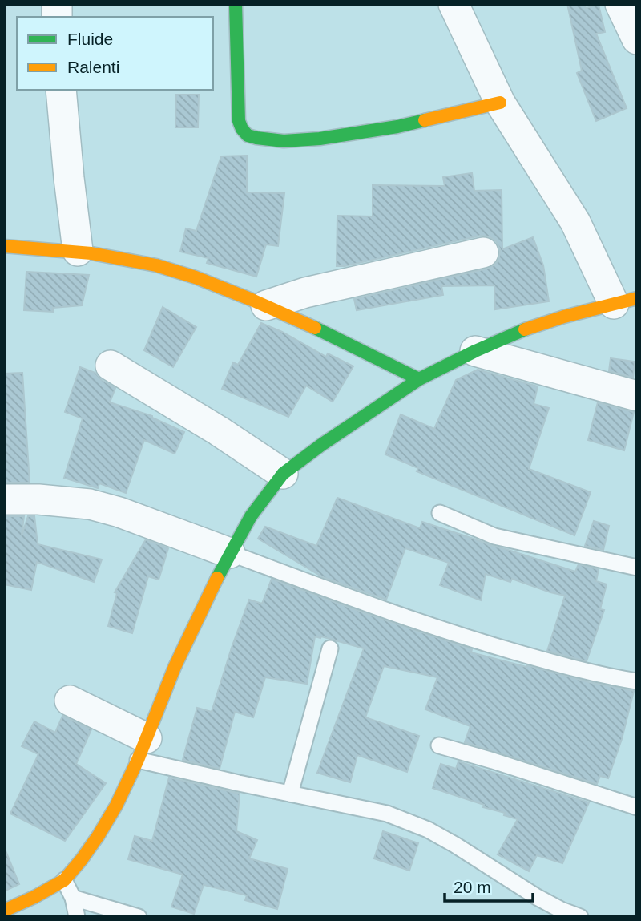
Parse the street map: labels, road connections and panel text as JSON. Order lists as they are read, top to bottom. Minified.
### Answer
{"legend":["Fluide","Ralenti"],"scale_bar":"20 m"}
